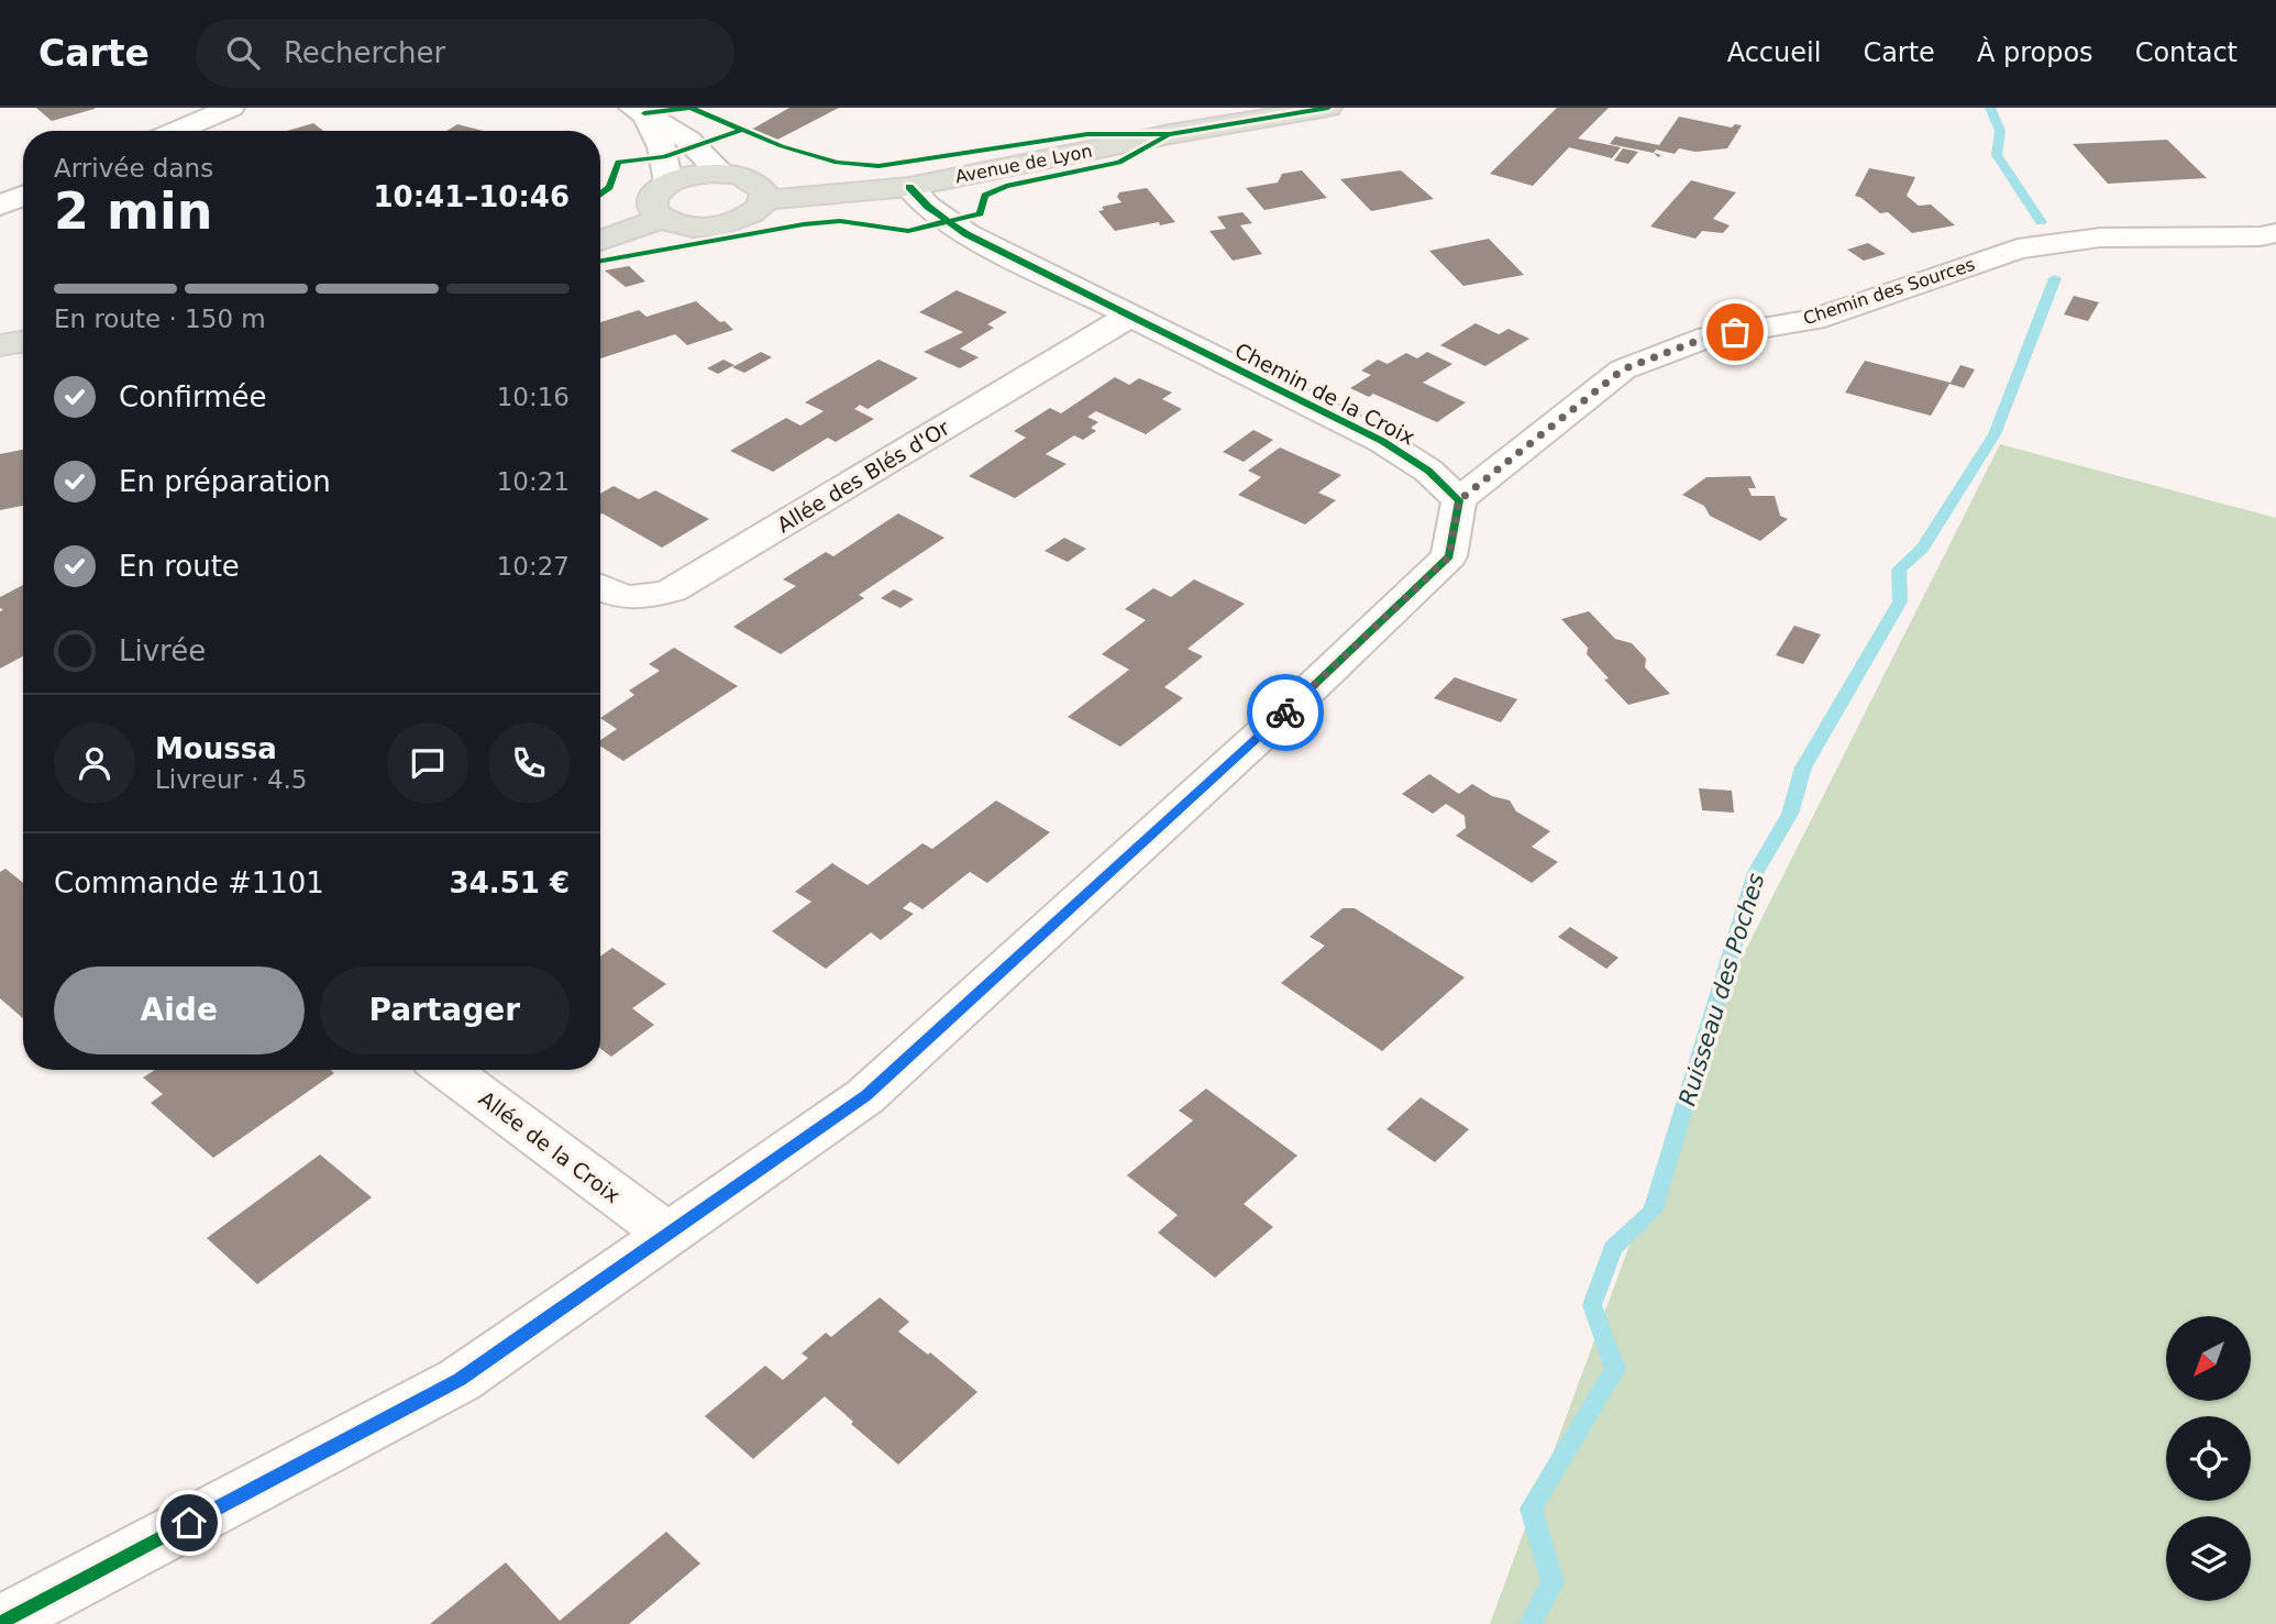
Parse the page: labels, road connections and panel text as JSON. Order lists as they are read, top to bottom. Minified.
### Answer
{"streets":{"main road":["Avenue de Lyon"],"street":["Chemin des Sources","Chemin de la Croix","Allée des Blés d'Or","Allée de la Croix"]},"crossings":[["Avenue de Lyon","Chemin de la Croix"],["Chemin des Sources","Chemin de la Croix"],["Chemin de la Croix","Allée des Blés d'Or"]],"water":["Ruisseau des Poches"],"north":"bottom left","page":{"header":"Carte","search":"Rechercher","nav":["Accueil","Carte","À propos","Contact"],"heading":["2 min","Arrivée dans","10:41–10:46"],"panel":["Moussa","Livreur · 4.5","Commande #1101","34.51 €"],"bar":"En route · 150 m","list":[["Confirmée","10:16"],["En préparation","10:21"],["En route","10:27"],"Livrée"],"buttons":["Aide","Partager"]}}
